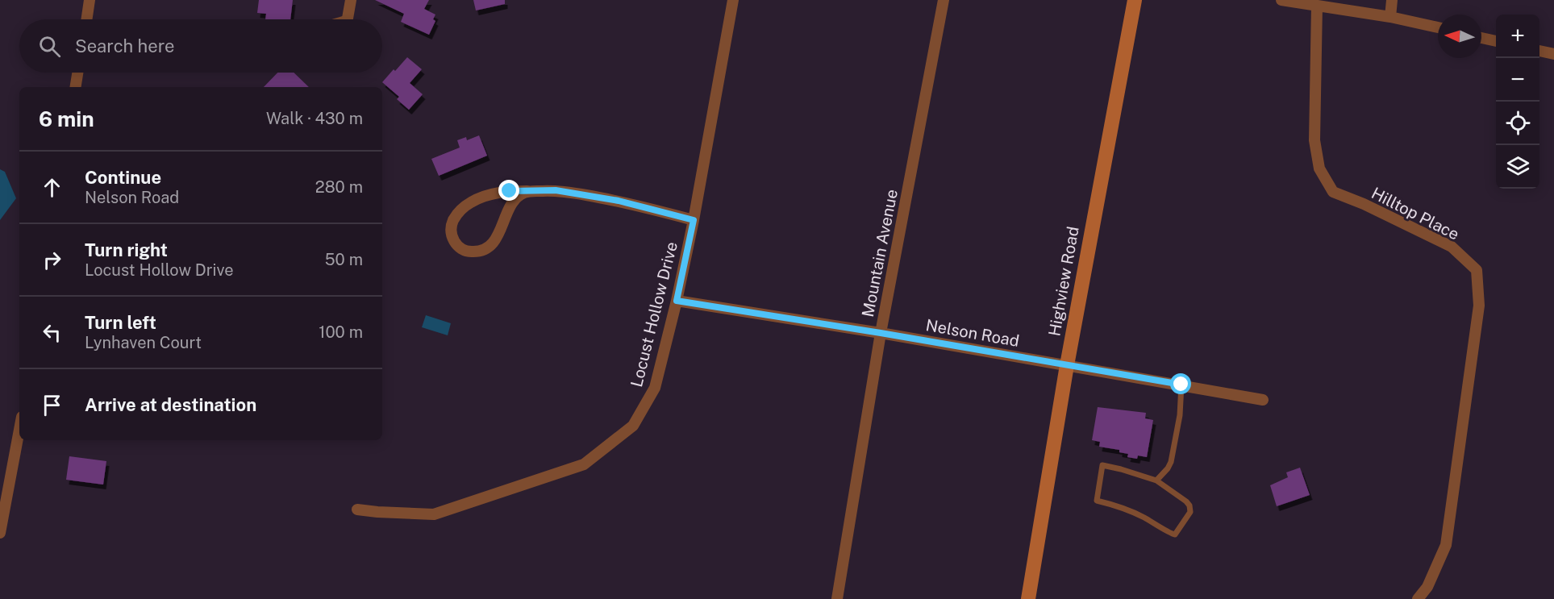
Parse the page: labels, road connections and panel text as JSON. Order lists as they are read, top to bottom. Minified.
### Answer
{"streets":{"street":["Hilltop Place","Mountain Avenue","Highview Road","Locust Hollow Drive","Nelson Road"]},"crossings":[["Mountain Avenue","Nelson Road"],["Highview Road","Nelson Road"],["Locust Hollow Drive","Nelson Road"]],"north":"left","page":{"map_buttons":["+","−"],"search":"Search here","heading":["6 min","Walk · 430 m"],"list":[["Continue","Nelson Road","280 m"],["Turn right","Locust Hollow Drive","50 m"],["Turn left","Lynhaven Court","100 m"],"Arrive at destination"]}}
